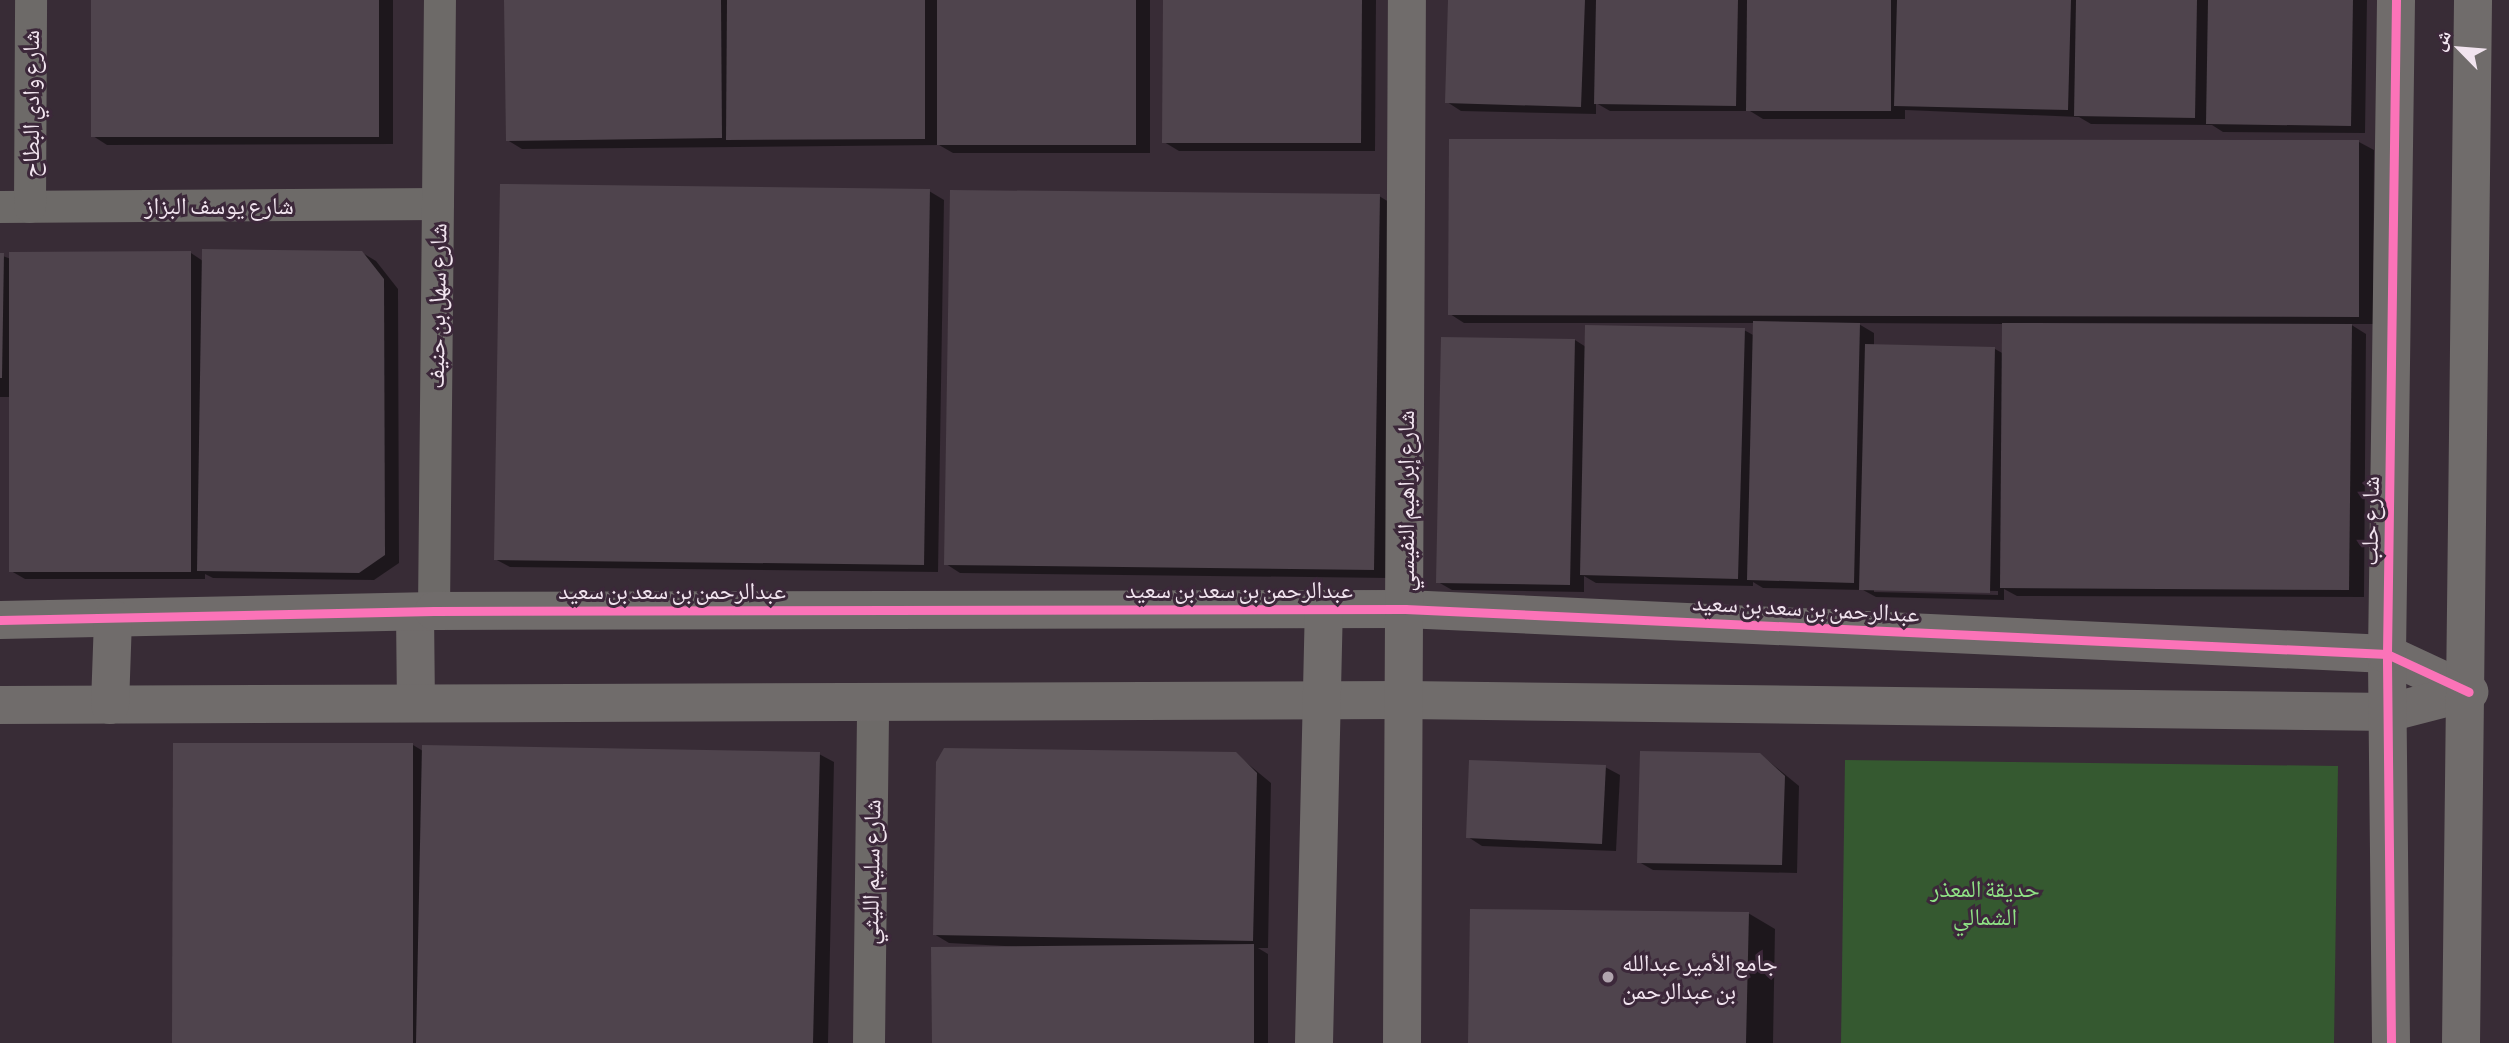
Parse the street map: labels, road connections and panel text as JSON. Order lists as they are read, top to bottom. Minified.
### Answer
{"streets":{"street":["شارع وادي البطاح","شارع يوسف البزاز","شارع سهل بن حنيف","شارع إبراهيم النفيسي","شارع حلب","عبدالرحمن بن سعد بن سعيد","شارع سليم الليثي"]},"crossings":[["شارع وادي البطاح","شارع يوسف البزاز"],["شارع يوسف البزاز","شارع سهل بن حنيف"],["شارع سهل بن حنيف","عبدالرحمن بن سعد بن سعيد"],["شارع إبراهيم النفيسي","عبدالرحمن بن سعد بن سعيد"],["شارع حلب","عبدالرحمن بن سعد بن سعيد"]],"parks":["حديقة المعذر الشمالي"],"places":["جامع الأمير عبدالله بن عبدالرحمن"],"north":"top left"}
